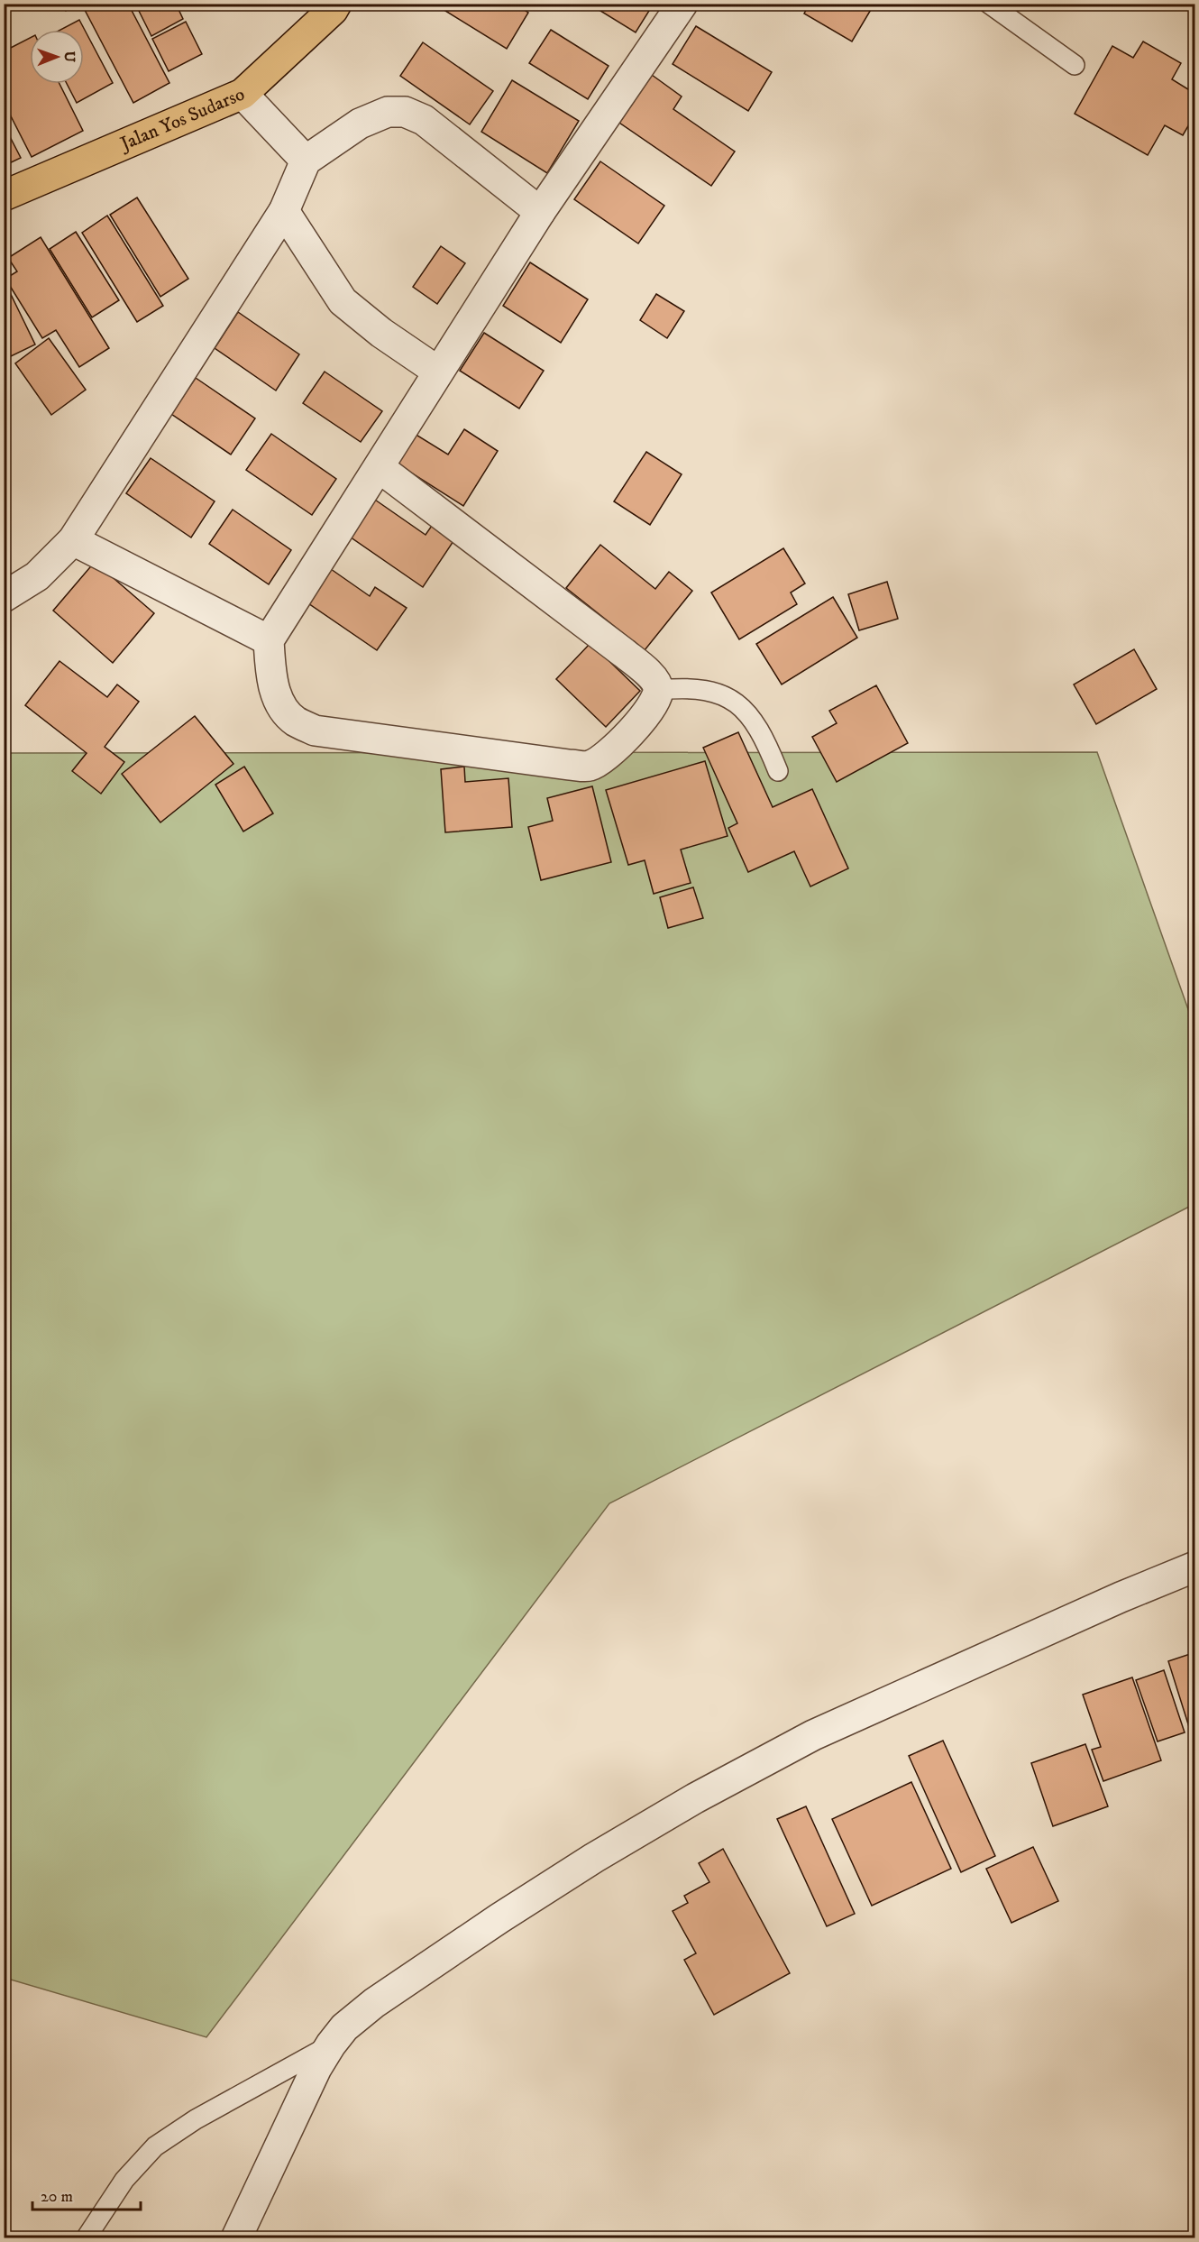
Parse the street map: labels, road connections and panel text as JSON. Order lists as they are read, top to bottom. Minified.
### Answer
{"streets":{"highway":["Jalan Yos Sudarso"]},"scale_bar":"20 m","north":"right"}
